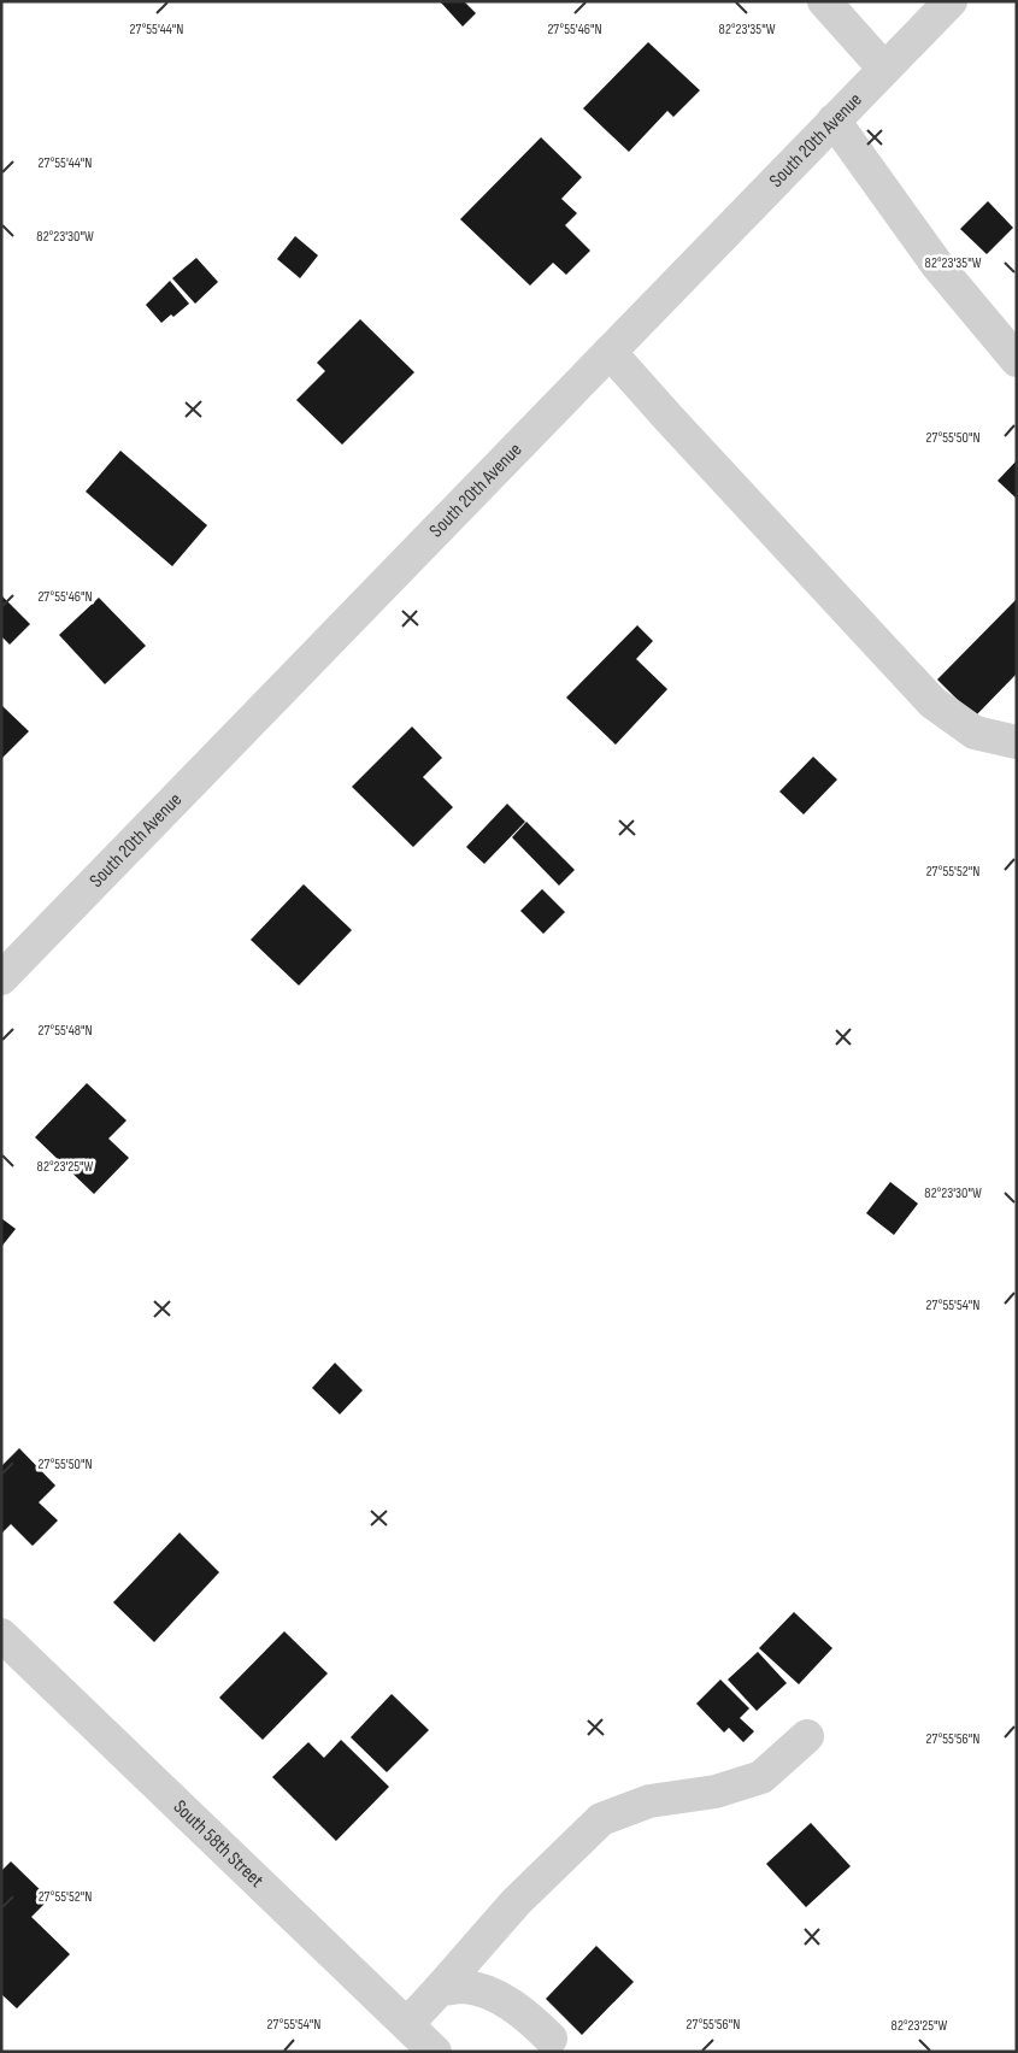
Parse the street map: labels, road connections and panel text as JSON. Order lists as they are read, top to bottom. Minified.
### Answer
{"streets":{"street":["South 20th Avenue","South 58th Street"]},"coordinates":["82°23'35\"W","27°55'46\"N","27°55'44\"N","82°23'30\"W","27°55'50\"N","27°55'52\"N","27°55'48\"N","82°23'25\"W","27°55'54\"N","27°55'56\"N"]}
